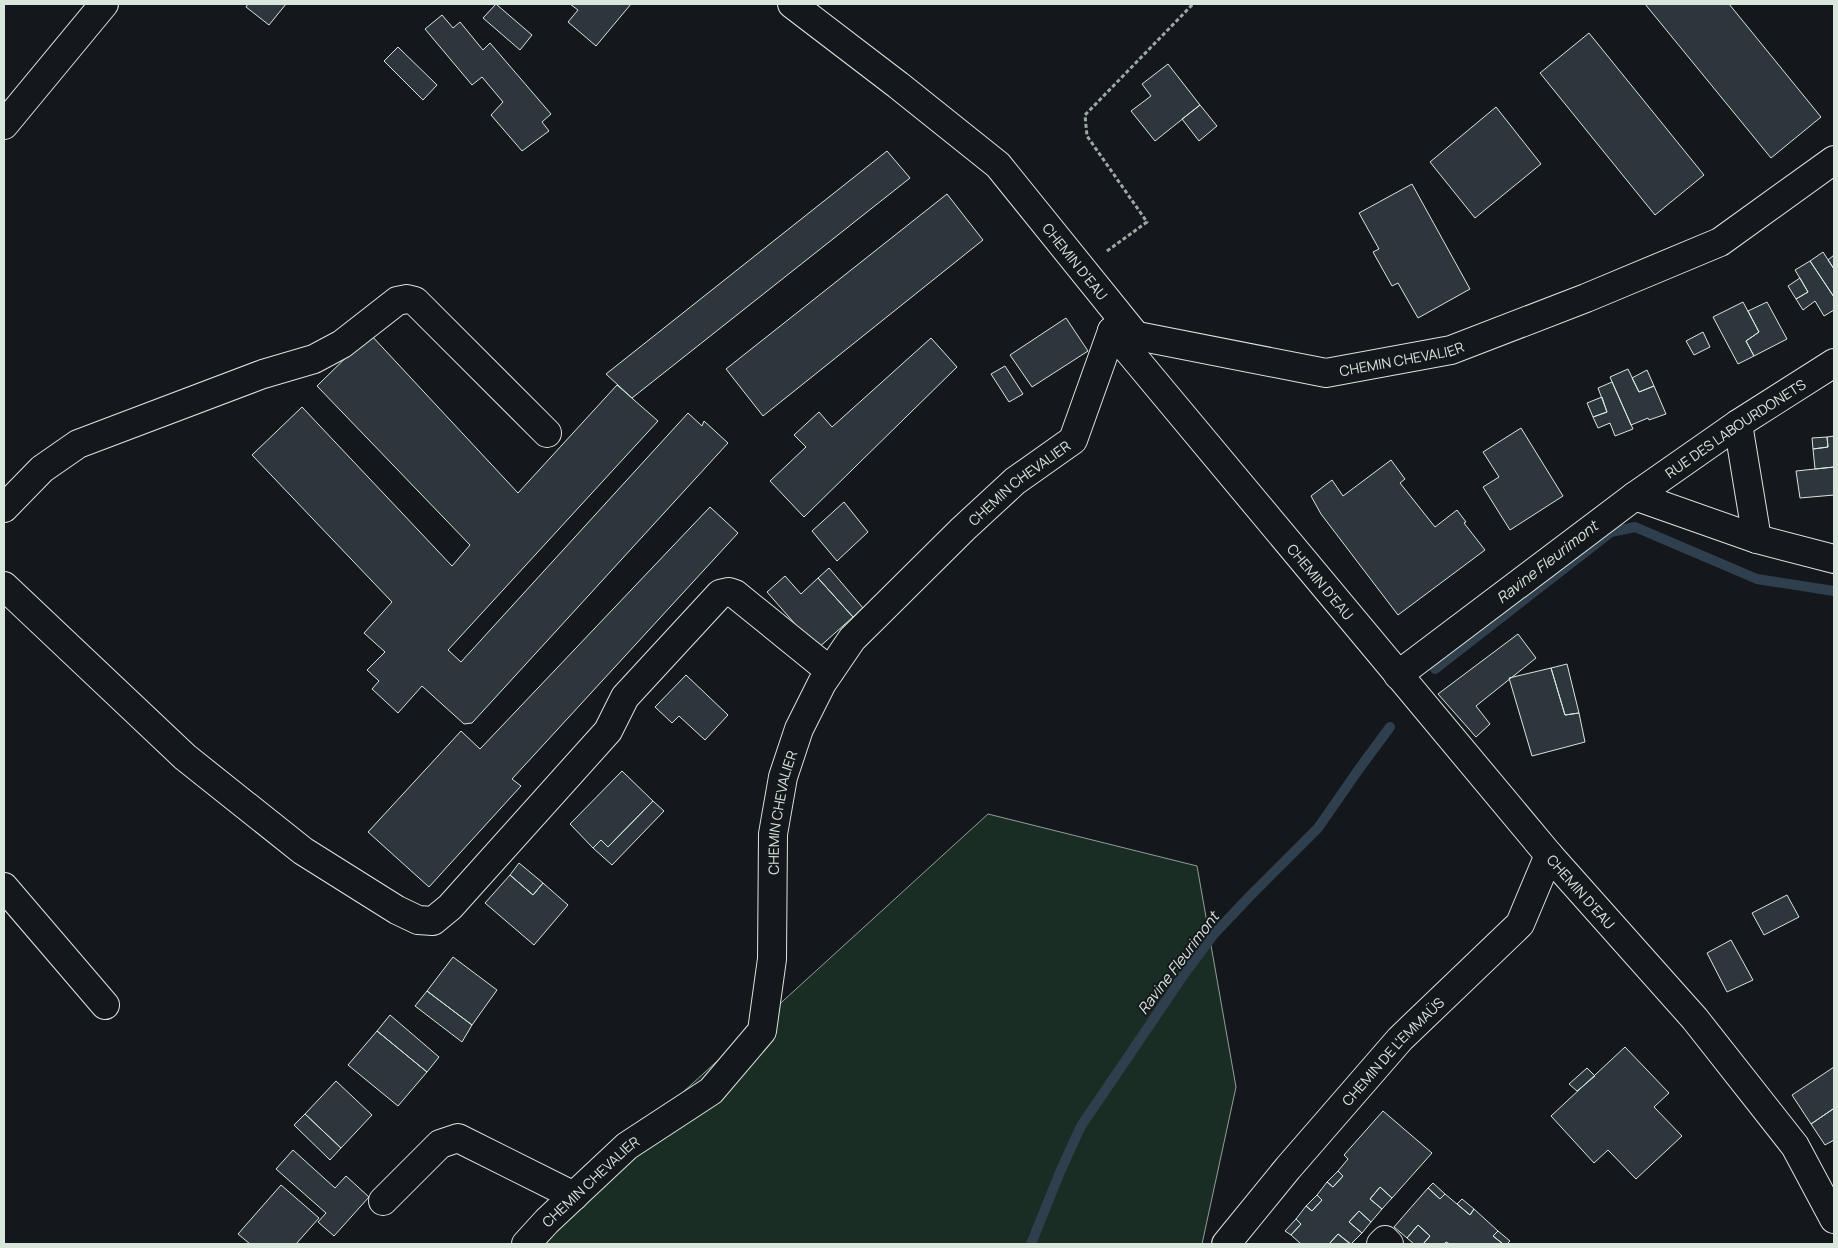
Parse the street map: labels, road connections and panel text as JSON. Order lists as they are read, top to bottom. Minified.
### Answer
{"streets":{"street":["CHEMIN D'EAU","CHEMIN CHEVALIER","RUE DES LABOURDONETS","CHEMIN DE L'EMMAÜS"]},"crossings":[["CHEMIN D'EAU","CHEMIN CHEVALIER"],["CHEMIN D'EAU","RUE DES LABOURDONETS"],["CHEMIN D'EAU","CHEMIN DE L'EMMAÜS"]],"water":["Ravine Fleurimont"]}
